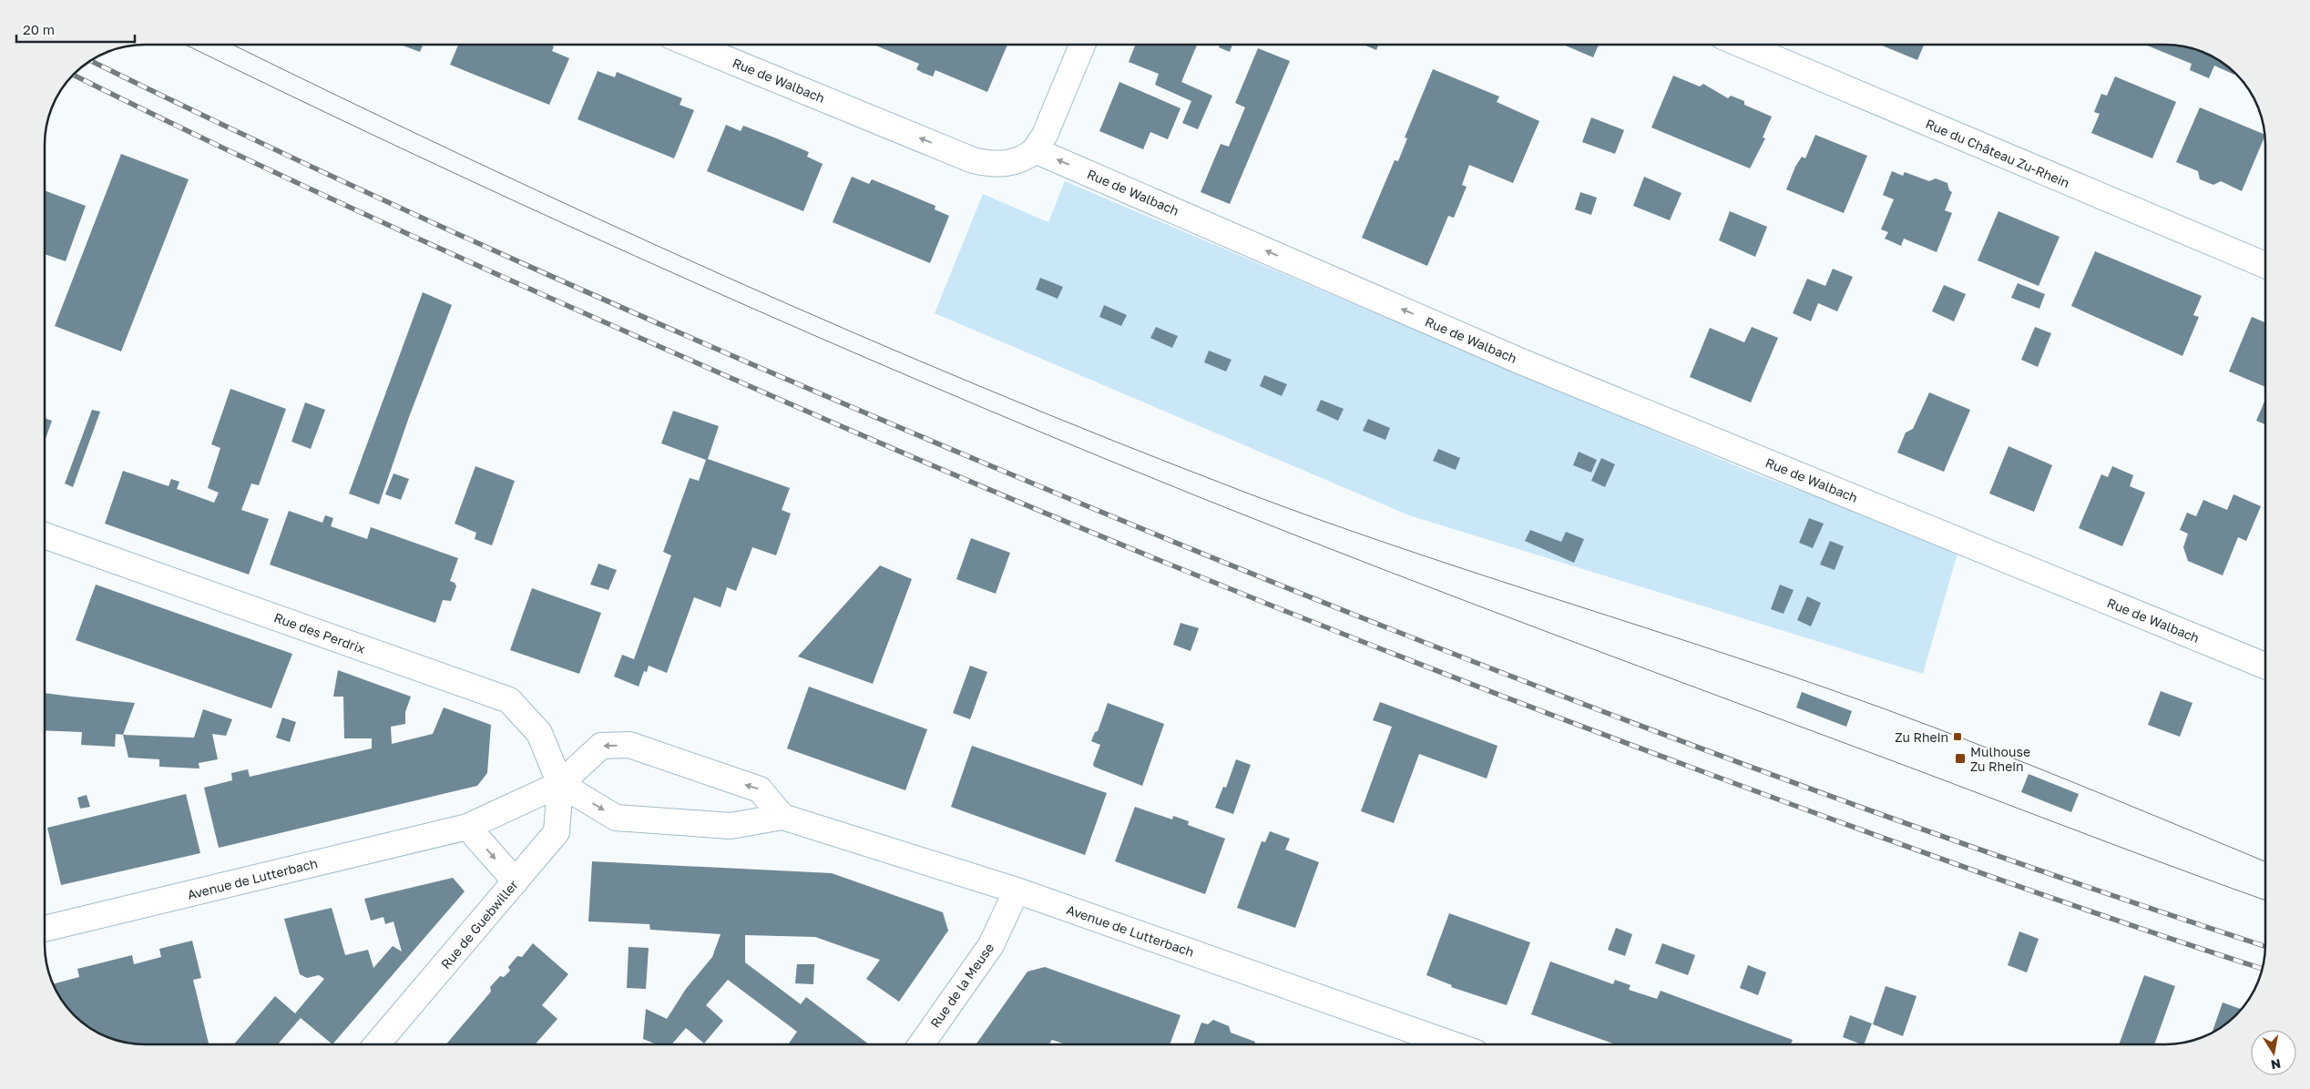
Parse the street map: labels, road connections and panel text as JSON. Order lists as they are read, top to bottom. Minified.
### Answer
{"streets":{"street":["Rue de Walbach","Rue du Château Zu-Rhein","Rue des Perdrix","Avenue de Lutterbach","Rue de Guebwiller","Rue de la Meuse"]},"crossings":[["Rue des Perdrix","Avenue de Lutterbach"],["Rue des Perdrix","Rue de Guebwiller"],["Avenue de Lutterbach","Rue de Guebwiller"],["Avenue de Lutterbach","Rue de la Meuse"]],"one_way":["Rue de Walbach"],"places":{"transit":["Zu Rhein","Mulhouse Zu Rhein"]},"scale_bar":"20 m","north":"bottom"}
